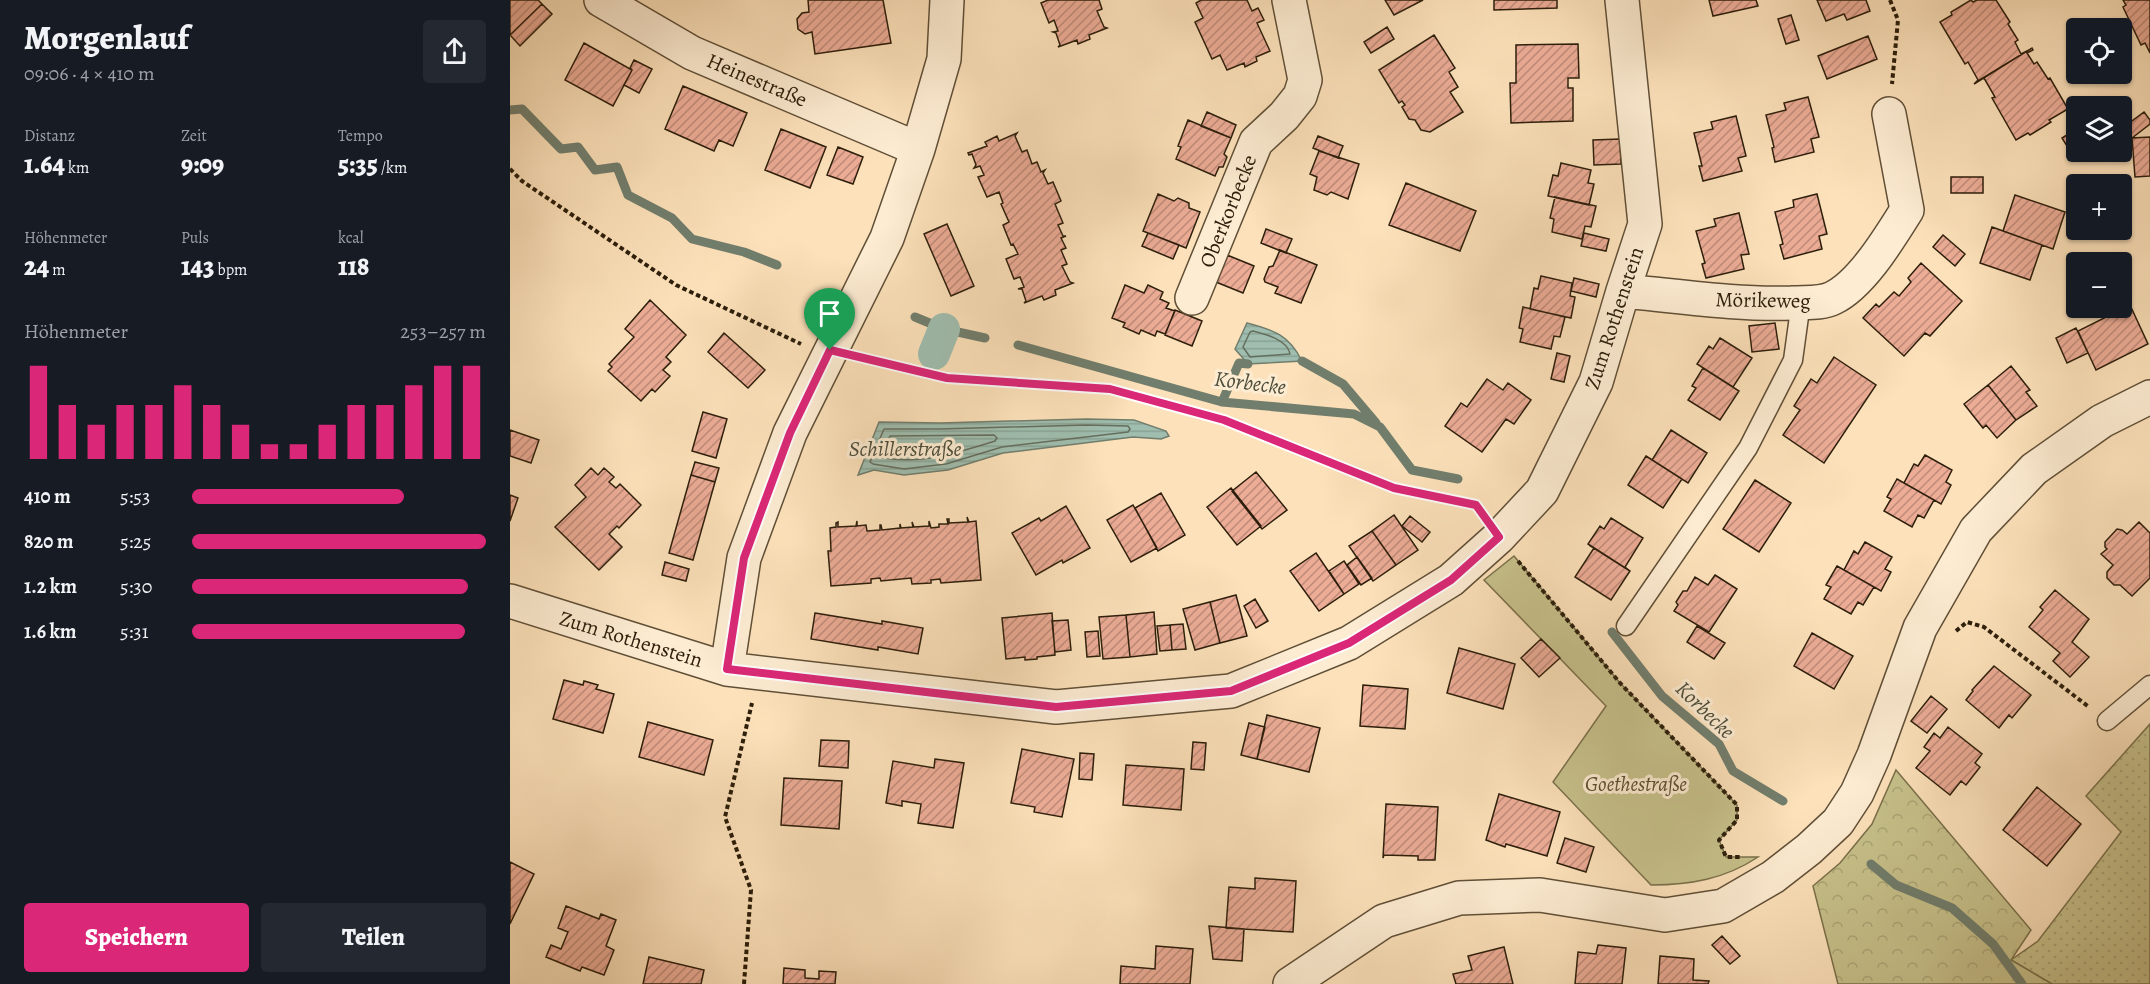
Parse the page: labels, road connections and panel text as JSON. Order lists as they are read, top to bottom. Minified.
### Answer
{"streets":{"street":["Heinestraße","Oberkorbecke","Mörikeweg","Zum Rothenstein"]},"crossings":[["Mörikeweg","Zum Rothenstein"]],"water":["Korbecke","Schillerstraße"],"parks":["Goethestraße"],"page":{"heading":["Morgenlauf","09:06 · 4 × 410 m"],"map_buttons":["+","−"],"stats":[["Distanz","1.64 km"],["Zeit","9:09"],["Tempo","5:35 /km"],["Höhenmeter","24 m"],["Puls","143 bpm"],["kcal","118"]],"chart":["Höhenmeter","253–257 m"],"list":[{"name":"410 m","note":"5:53"},{"name":"820 m","note":"5:25"},{"name":"1.2 km","note":"5:30"},{"name":"1.6 km","note":"5:31"}],"buttons":["Speichern","Teilen"]}}
